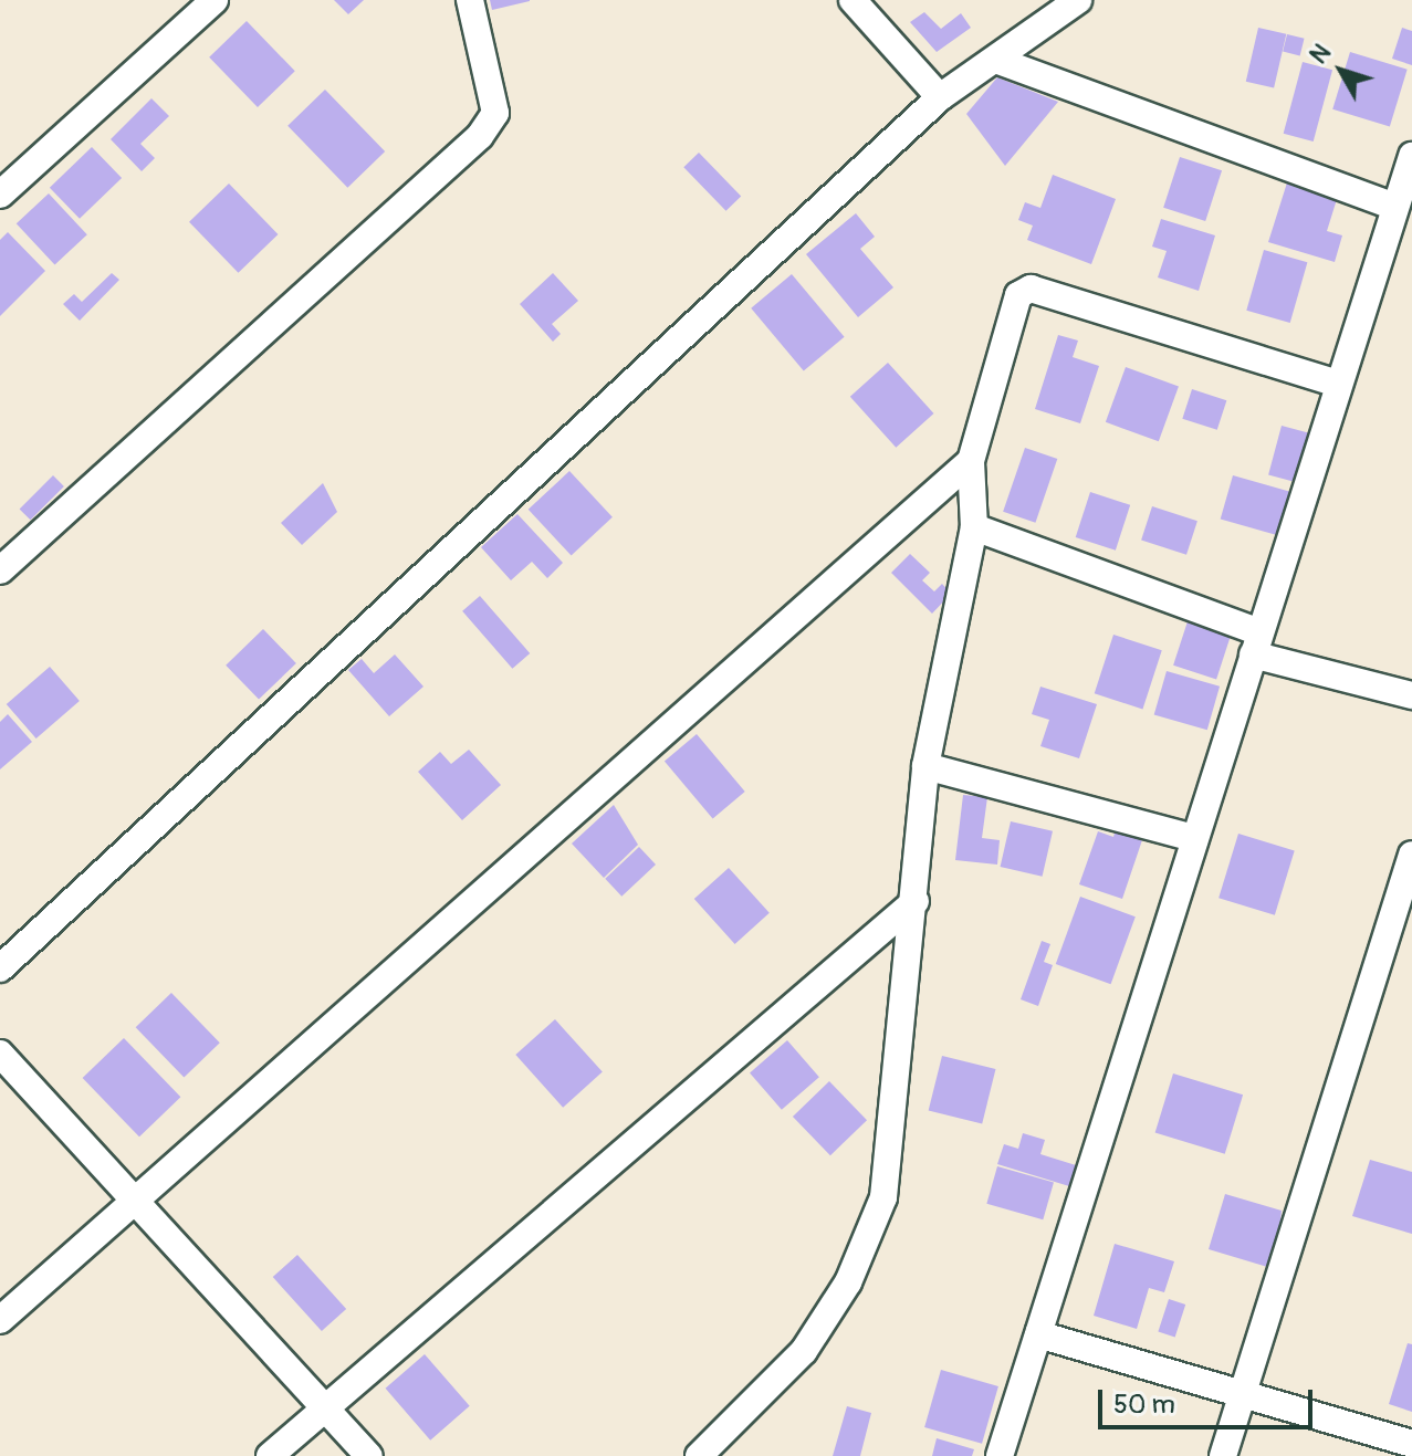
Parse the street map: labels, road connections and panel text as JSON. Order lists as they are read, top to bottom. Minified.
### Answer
{"scale_bar":"50 m","north":"top left"}
